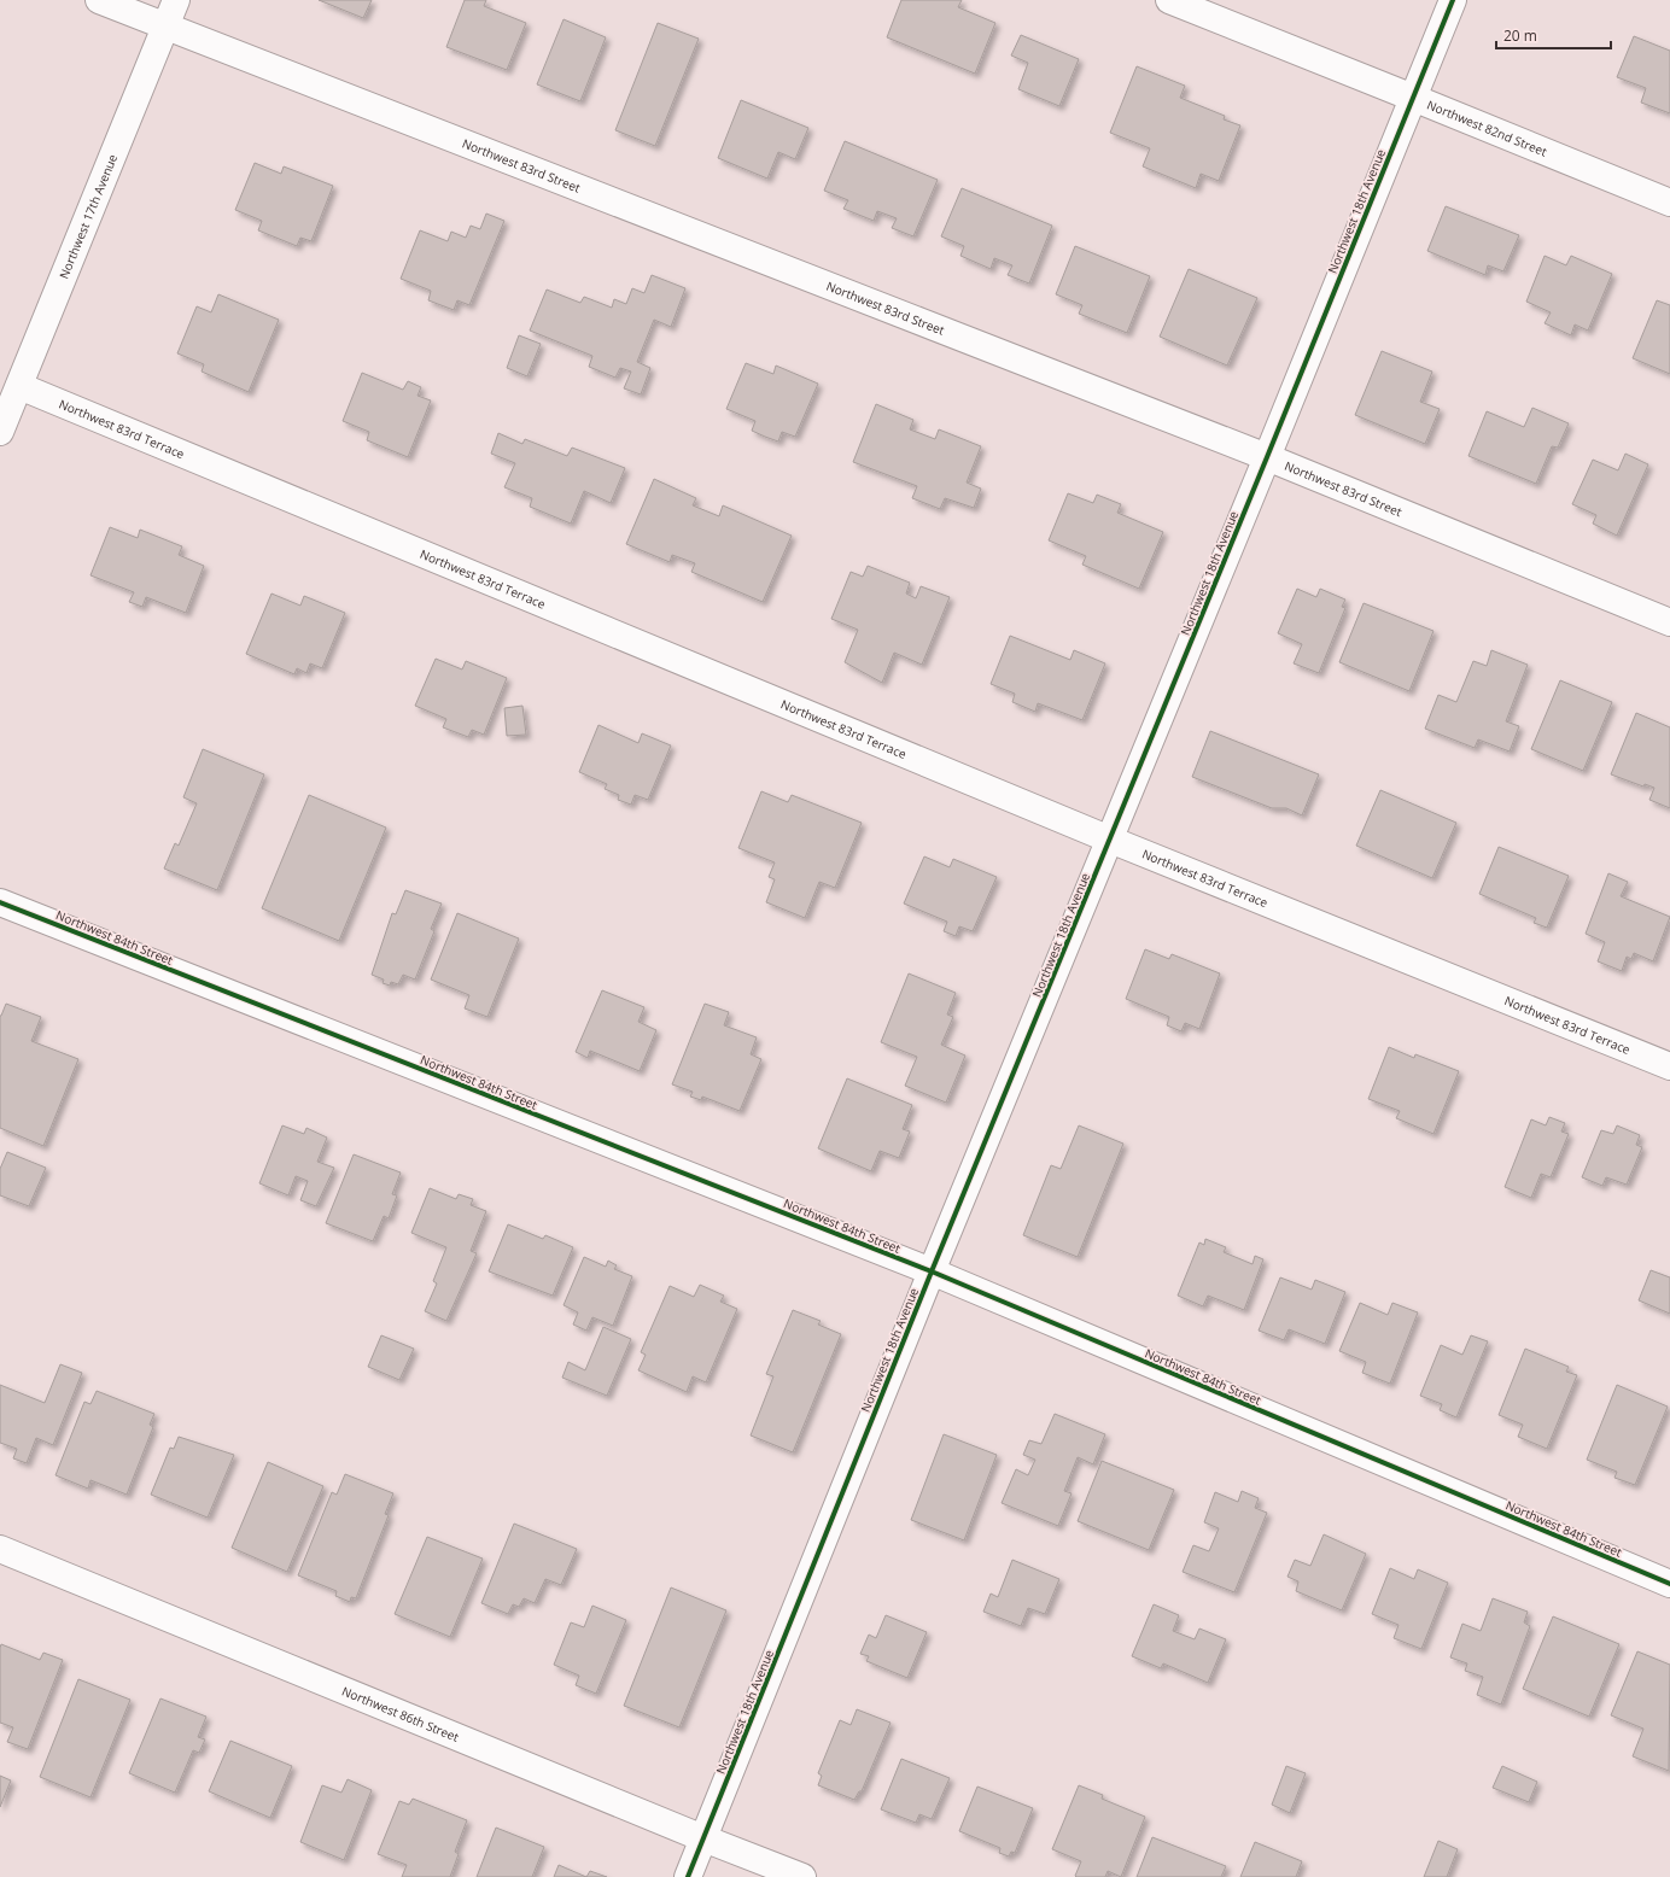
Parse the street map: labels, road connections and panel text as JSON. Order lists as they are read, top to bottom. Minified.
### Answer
{"streets":{"street":["Northwest 82nd Street","Northwest 83rd Street","Northwest 18th Avenue","Northwest 17th Avenue","Northwest 83rd Terrace","Northwest 84th Street","Northwest 86th Street"]},"crossings":[["Northwest 82nd Street","Northwest 18th Avenue"],["Northwest 83rd Street","Northwest 18th Avenue"],["Northwest 83rd Street","Northwest 17th Avenue"],["Northwest 18th Avenue","Northwest 83rd Terrace"],["Northwest 18th Avenue","Northwest 84th Street"],["Northwest 18th Avenue","Northwest 86th Street"],["Northwest 17th Avenue","Northwest 83rd Terrace"]],"scale_bar":"20 m"}
